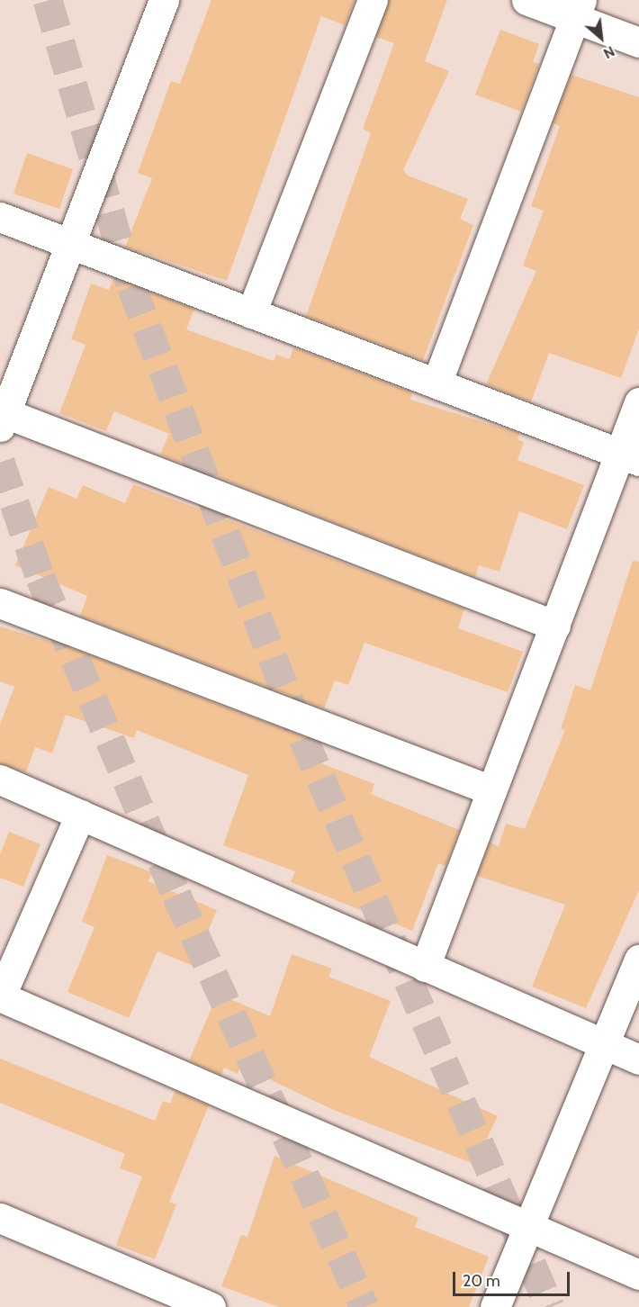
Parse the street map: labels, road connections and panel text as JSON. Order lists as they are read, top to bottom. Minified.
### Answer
{"scale_bar":"20 m","north":"bottom right"}
